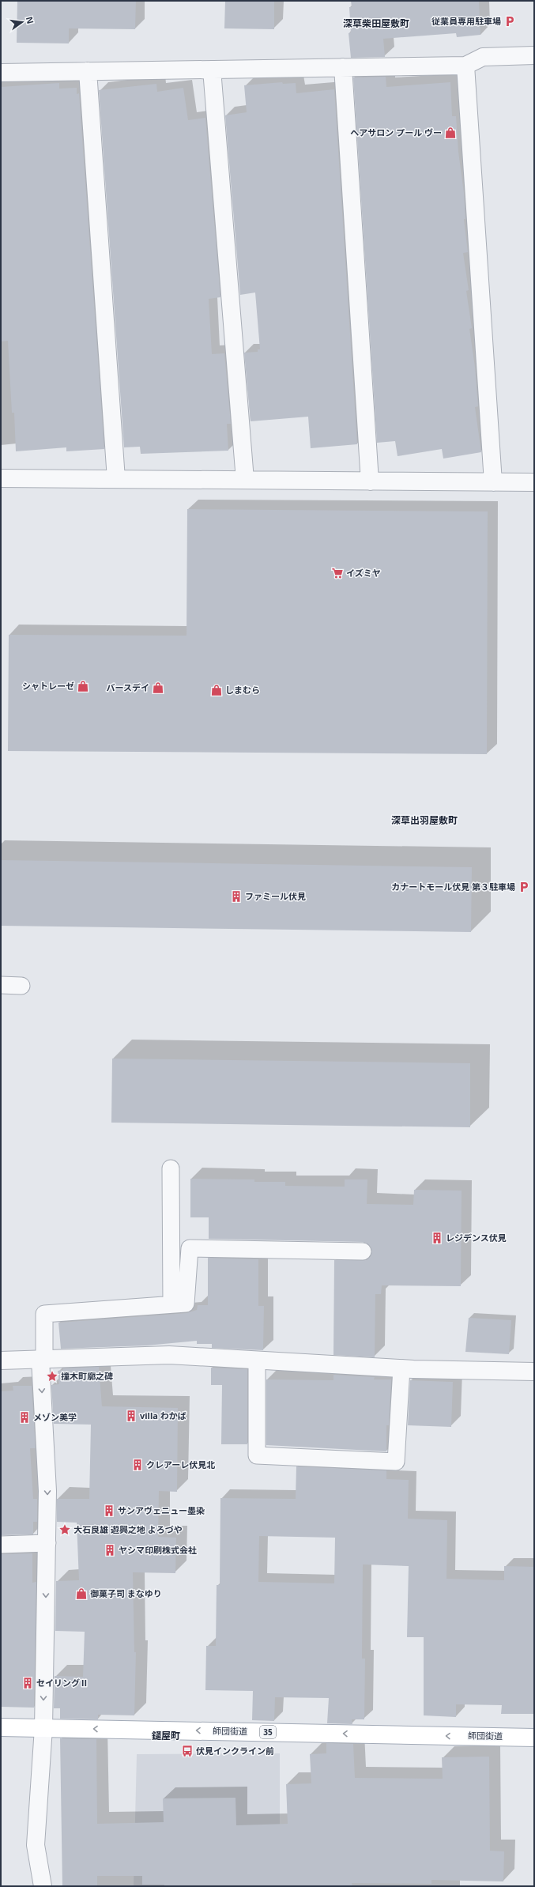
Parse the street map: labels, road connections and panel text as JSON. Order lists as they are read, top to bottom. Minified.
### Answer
{"streets":{"main road":["師団街道","35"]},"one_way":["師団街道"],"districts":["深草柴田屋敷町","深草出羽屋敷町","鑓屋町"],"places":{"parking":["従業員専用駐車場","カナートモール伏見 第３駐車場"],"shop":["ヘアサロン プール ヴー","シャトレーゼ","バースデイ","しまむら","御菓子司 まなゆり"],"supermarket":["イズミヤ"],"building":["ファミール伏見","レジデンス伏見","villa わかば","メゾン美学","クレアーレ伏見北","サンアヴェニュー墨染","ヤシマ印刷株式会社","セイリングⅡ"],"place":["撞木町廓之碑","大石良雄 遊興之地 よろづや"],"bus stop":["伏見インクライン前"]},"north":"right"}
